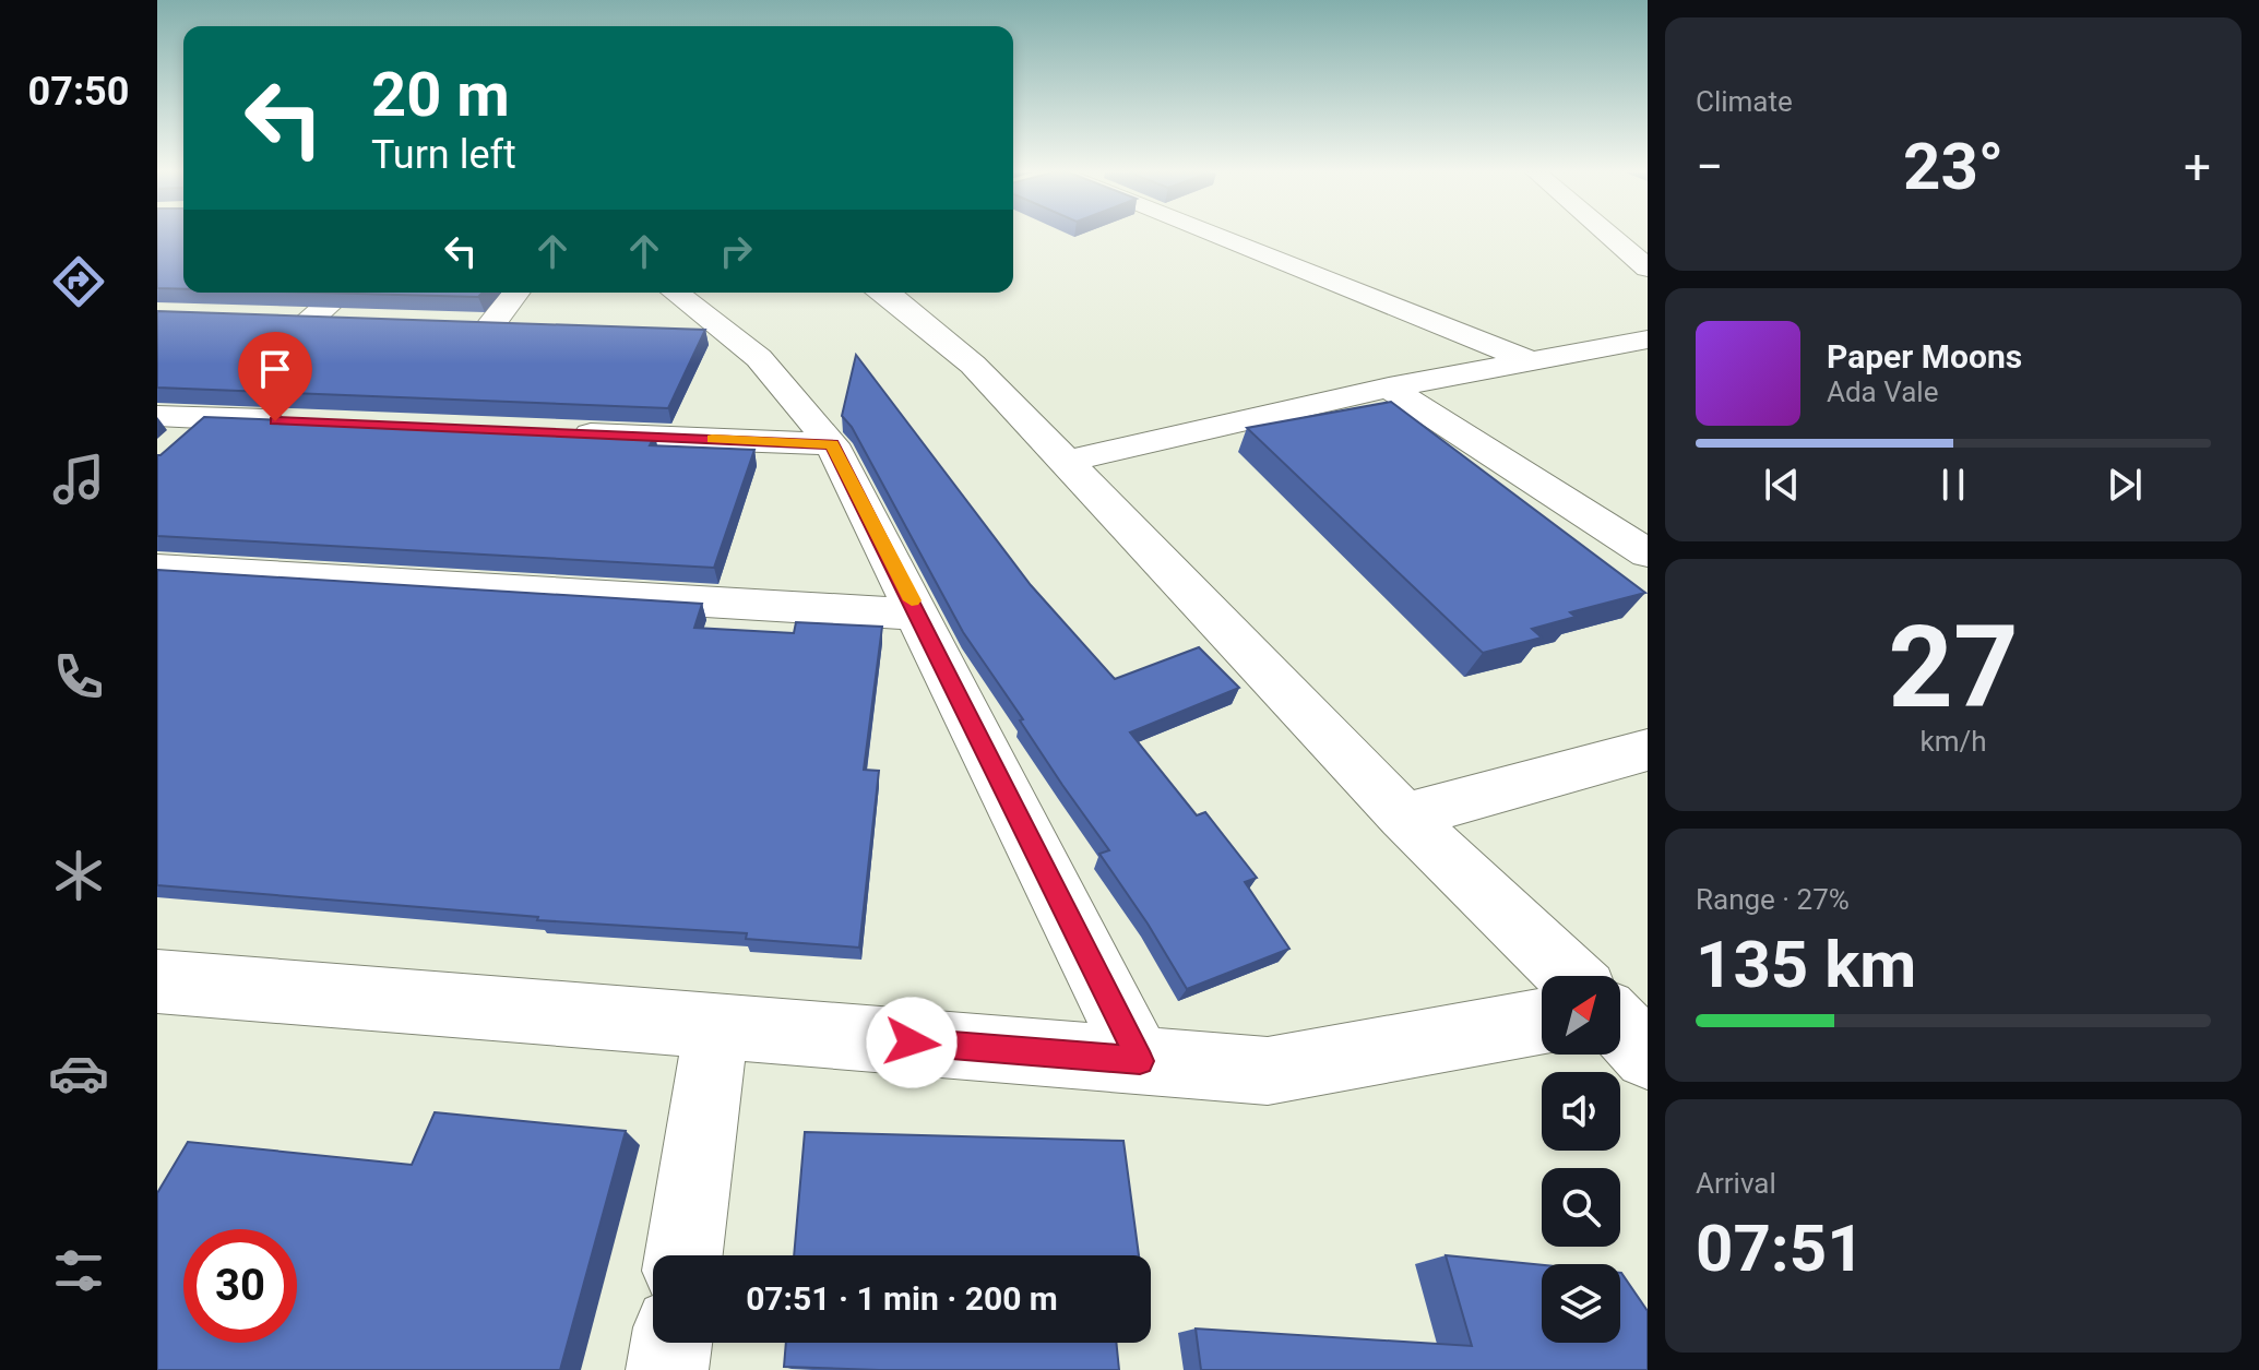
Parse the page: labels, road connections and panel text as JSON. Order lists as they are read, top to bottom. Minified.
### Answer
{"north":"top right","page":{"tabs":"07:50","tile":["Climate",["27","km/h"],["Range · 27%","135 km"],["Arrival","07:51"]],"turn":["20 m","Turn left"],"heat":["−","23°","+"],"song":["Paper Moons","Ada Vale"],"limit":"30","trip":"07:51 · 1 min · 200 m"}}
